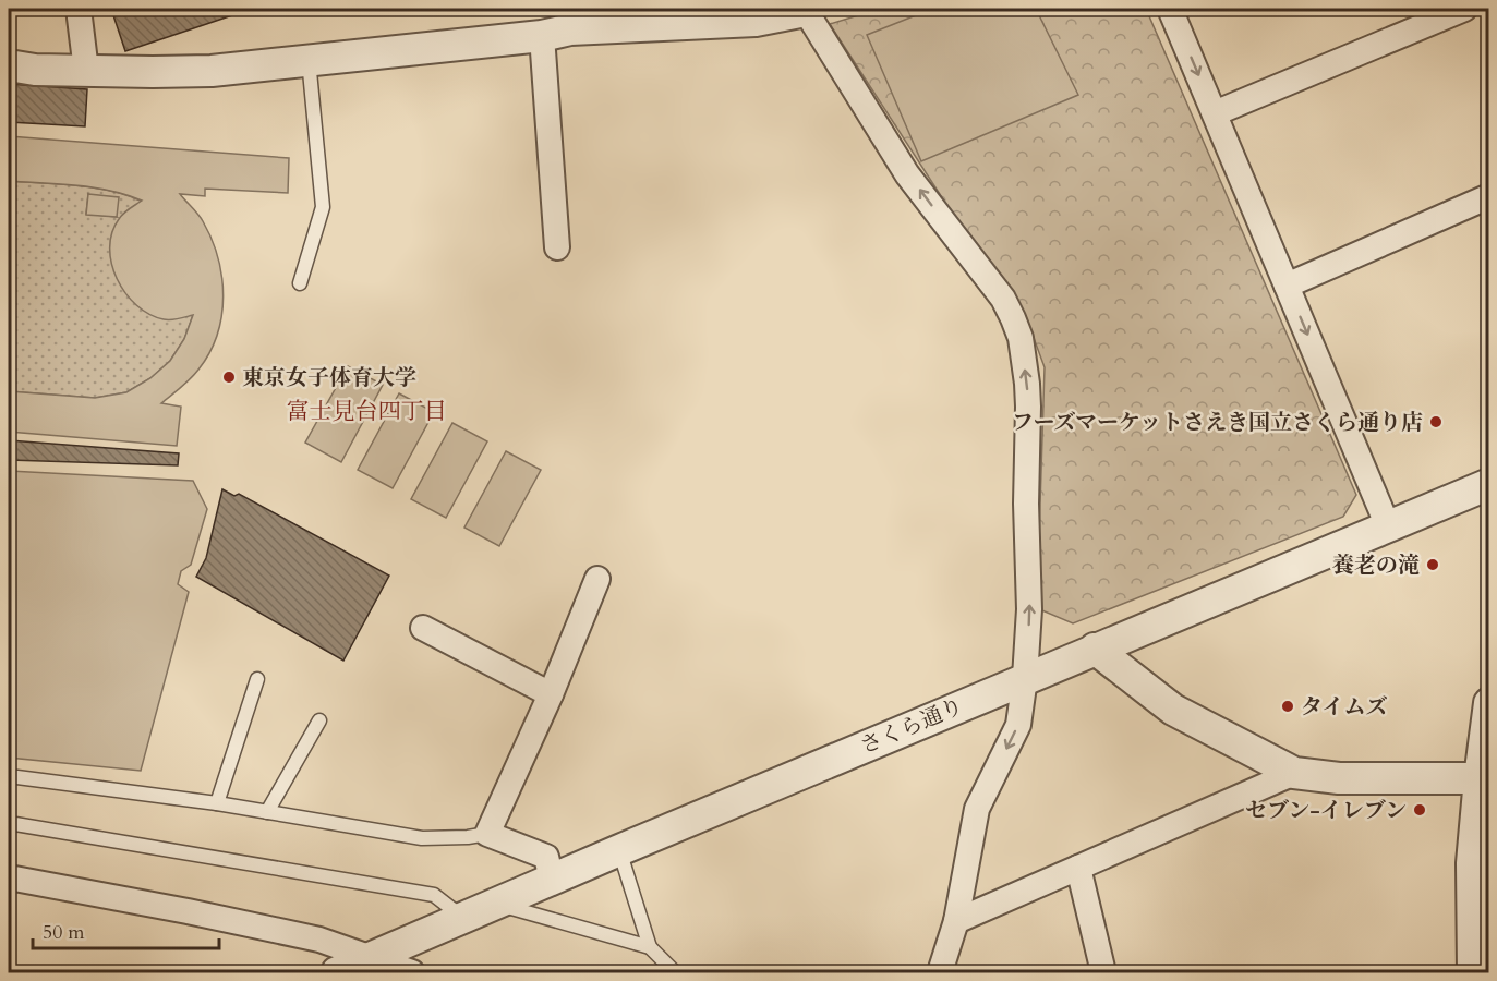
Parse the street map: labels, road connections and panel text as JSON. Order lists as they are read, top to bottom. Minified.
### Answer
{"streets":{"street":["さくら通り"]},"districts":["富士見台四丁目"],"places":["東京女子体育大学","フーズマーケットさえき国立さくら通り店","養老の滝","タイムズ","セブン-イレブン"],"scale_bar":"50 m"}
